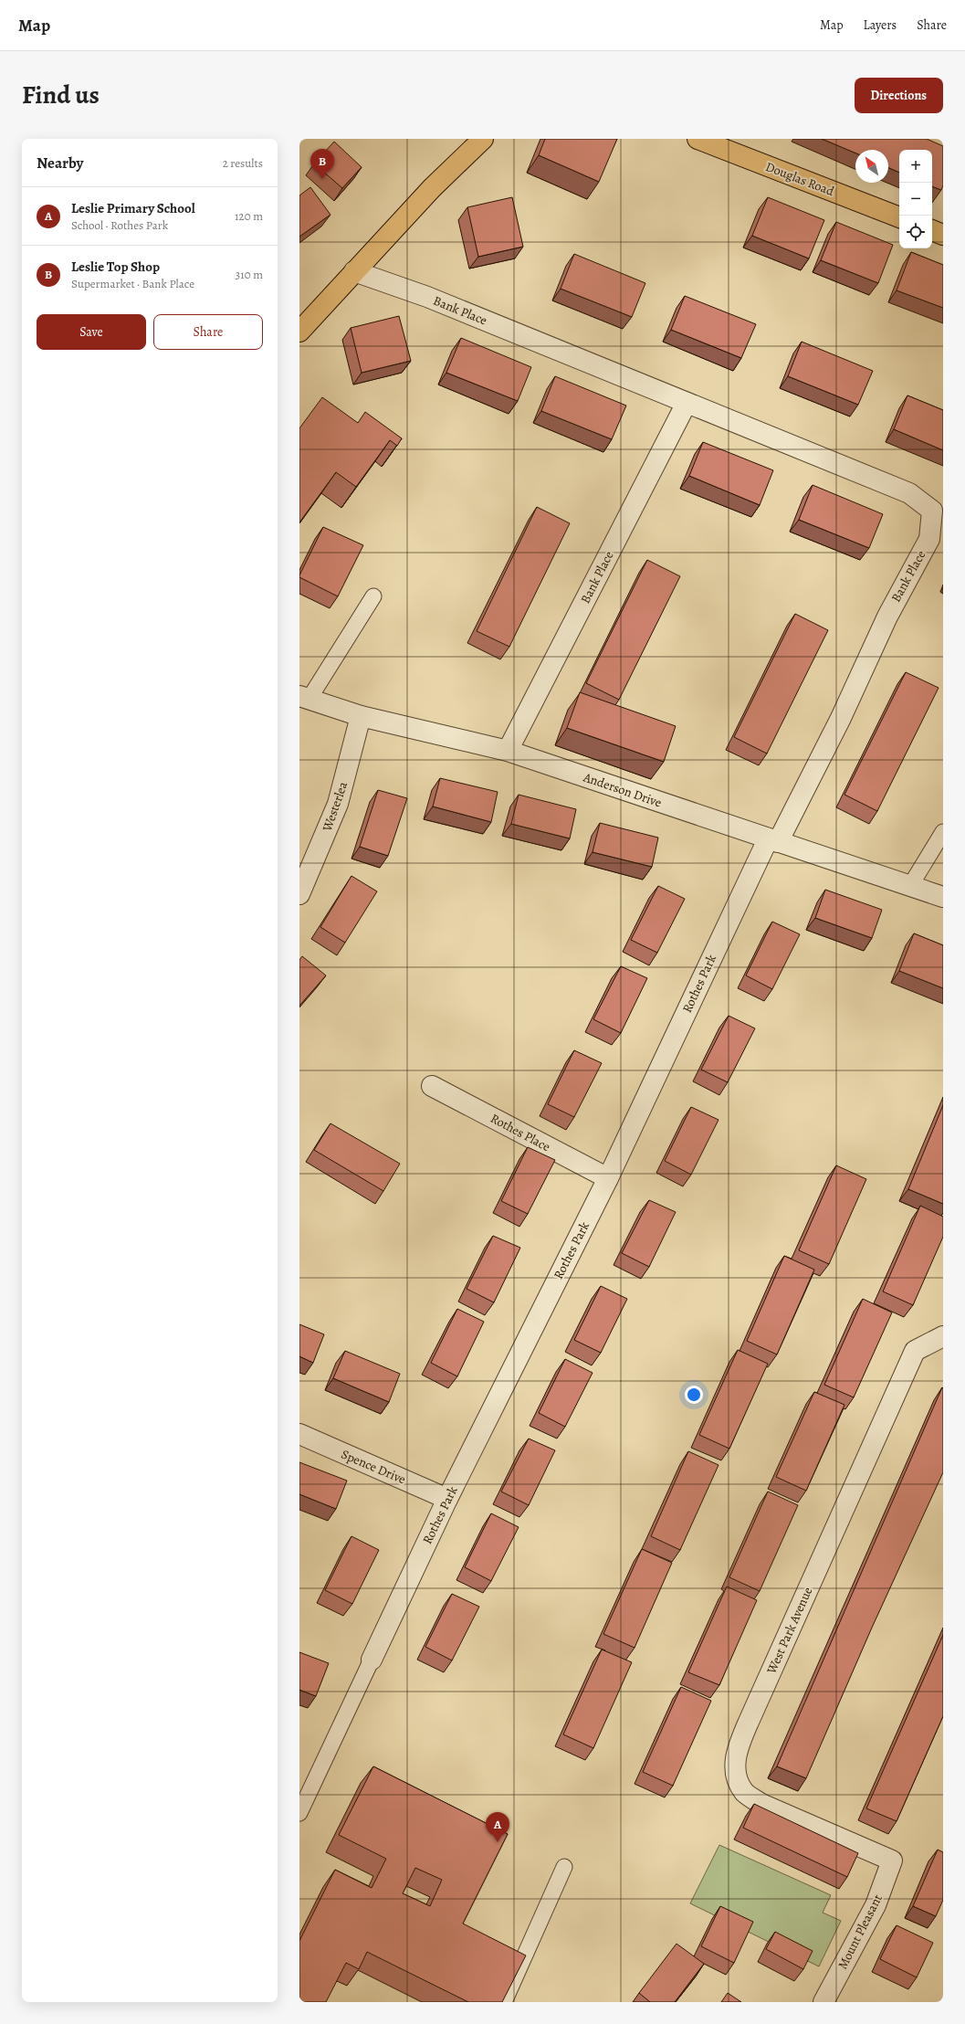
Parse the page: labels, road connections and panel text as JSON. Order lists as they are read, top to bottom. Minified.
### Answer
{"streets":{"main road":["Douglas Road"],"street":["Bank Place","Anderson Drive","Westerlea","Rothes Park","Rothes Place","Spence Drive","West Park Avenue","Mount Pleasant"]},"crossings":[["Bank Place","Anderson Drive"],["Bank Place","Rothes Park"],["Anderson Drive","Westerlea"],["Anderson Drive","Rothes Park"],["Rothes Park","Rothes Place"],["Rothes Park","Spence Drive"],["West Park Avenue","Mount Pleasant"]],"north":"top left","page":{"header":"Map","nav":["Map","Layers","Share"],"title":"Find us","buttons":["Directions",["Save","Share"]],"heading":["Nearby","2 results"],"pins":["B","A"],"map_buttons":["+","−"],"list":[{"mark":"A","name":"Leslie Primary School","note":"School · Rothes Park","value":"120 m"},{"mark":"B","name":"Leslie Top Shop","note":"Supermarket · Bank Place","value":"310 m"}]}}
